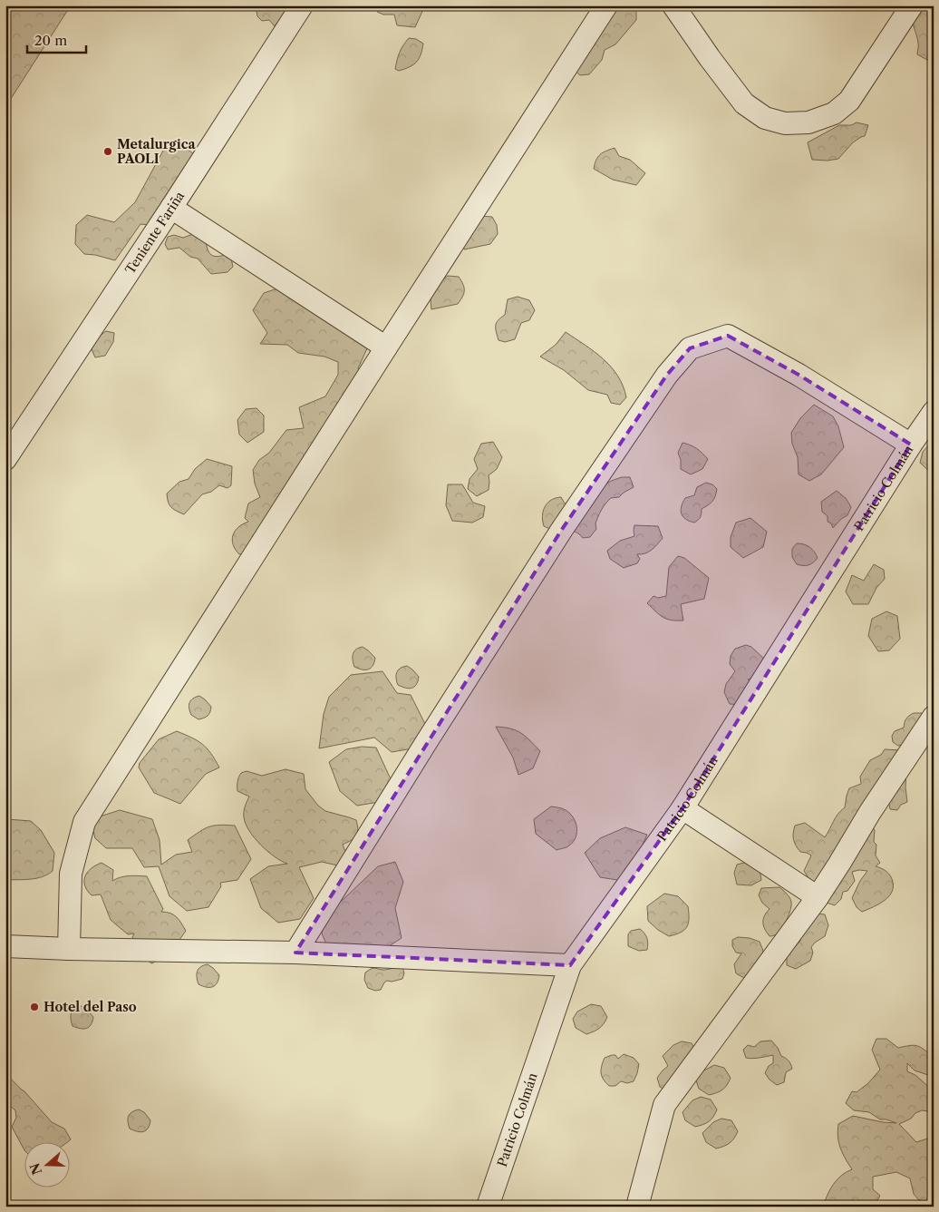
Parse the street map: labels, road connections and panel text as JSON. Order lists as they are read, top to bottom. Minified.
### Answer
{"streets":{"street":["Teniente Fariña","Patricio Colmán"]},"places":["Metalurgica PAOLI","Hotel del Paso"],"scale_bar":"20 m","north":"left"}
